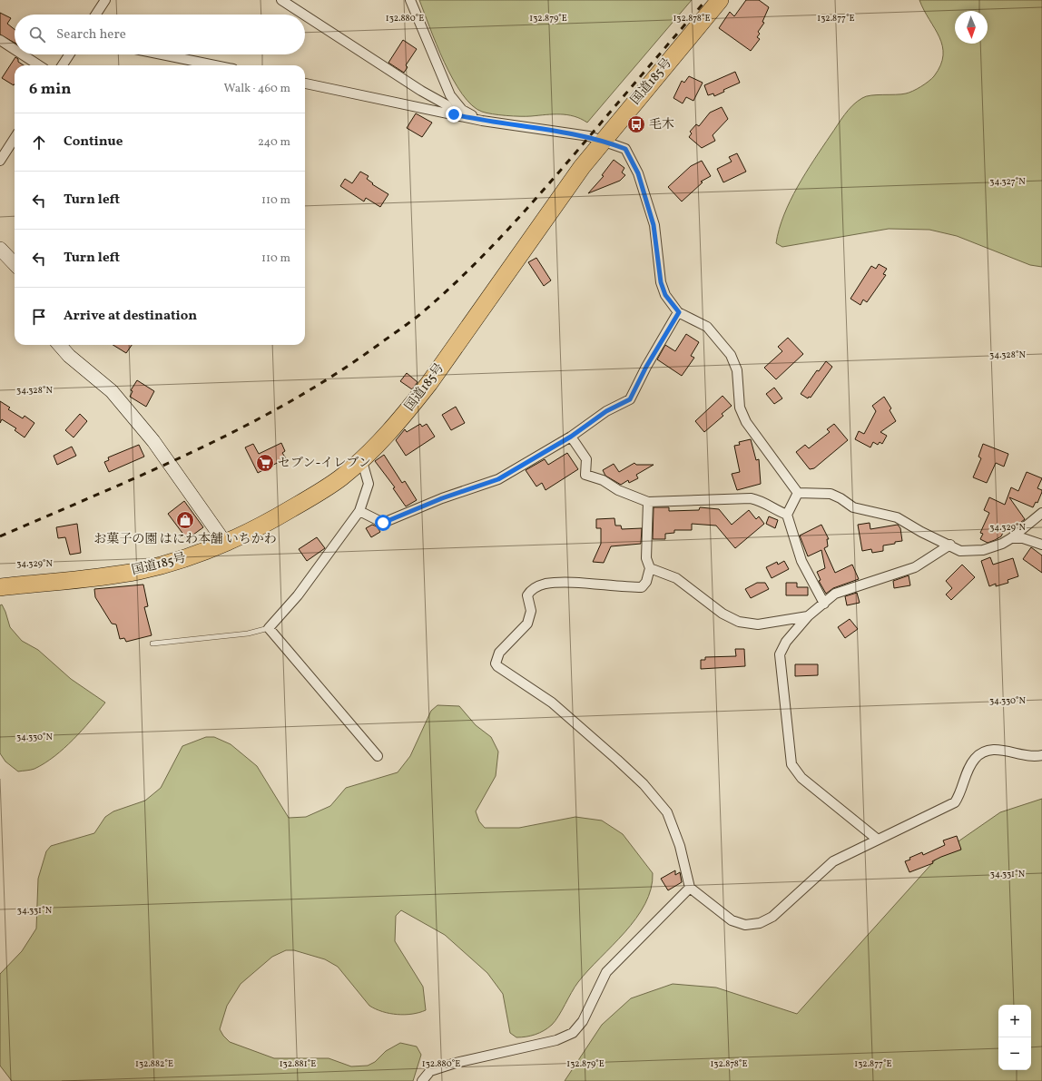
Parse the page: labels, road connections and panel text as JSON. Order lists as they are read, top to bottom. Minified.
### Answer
{"streets":{"highway":["国道185号"]},"places":{"bus stop":["毛木"],"supermarket":["セブン-イレブン"],"shop":["お菓子の園 はにわ本舗 いちかわ"]},"north":"bottom","page":{"search":"Search here","heading":["6 min","Walk · 460 m"],"list":[["Continue","240 m"],["Turn left","110 m"],["Turn left","110 m"],"Arrive at destination"],"map_buttons":["+","−"]},"coordinates":["132.880°E","132.879°E","132.878°E","132.877°E","34.327°N","34.328°N","34.329°N","34.330°N","34.331°N","132.882°E","132.881°E"]}
